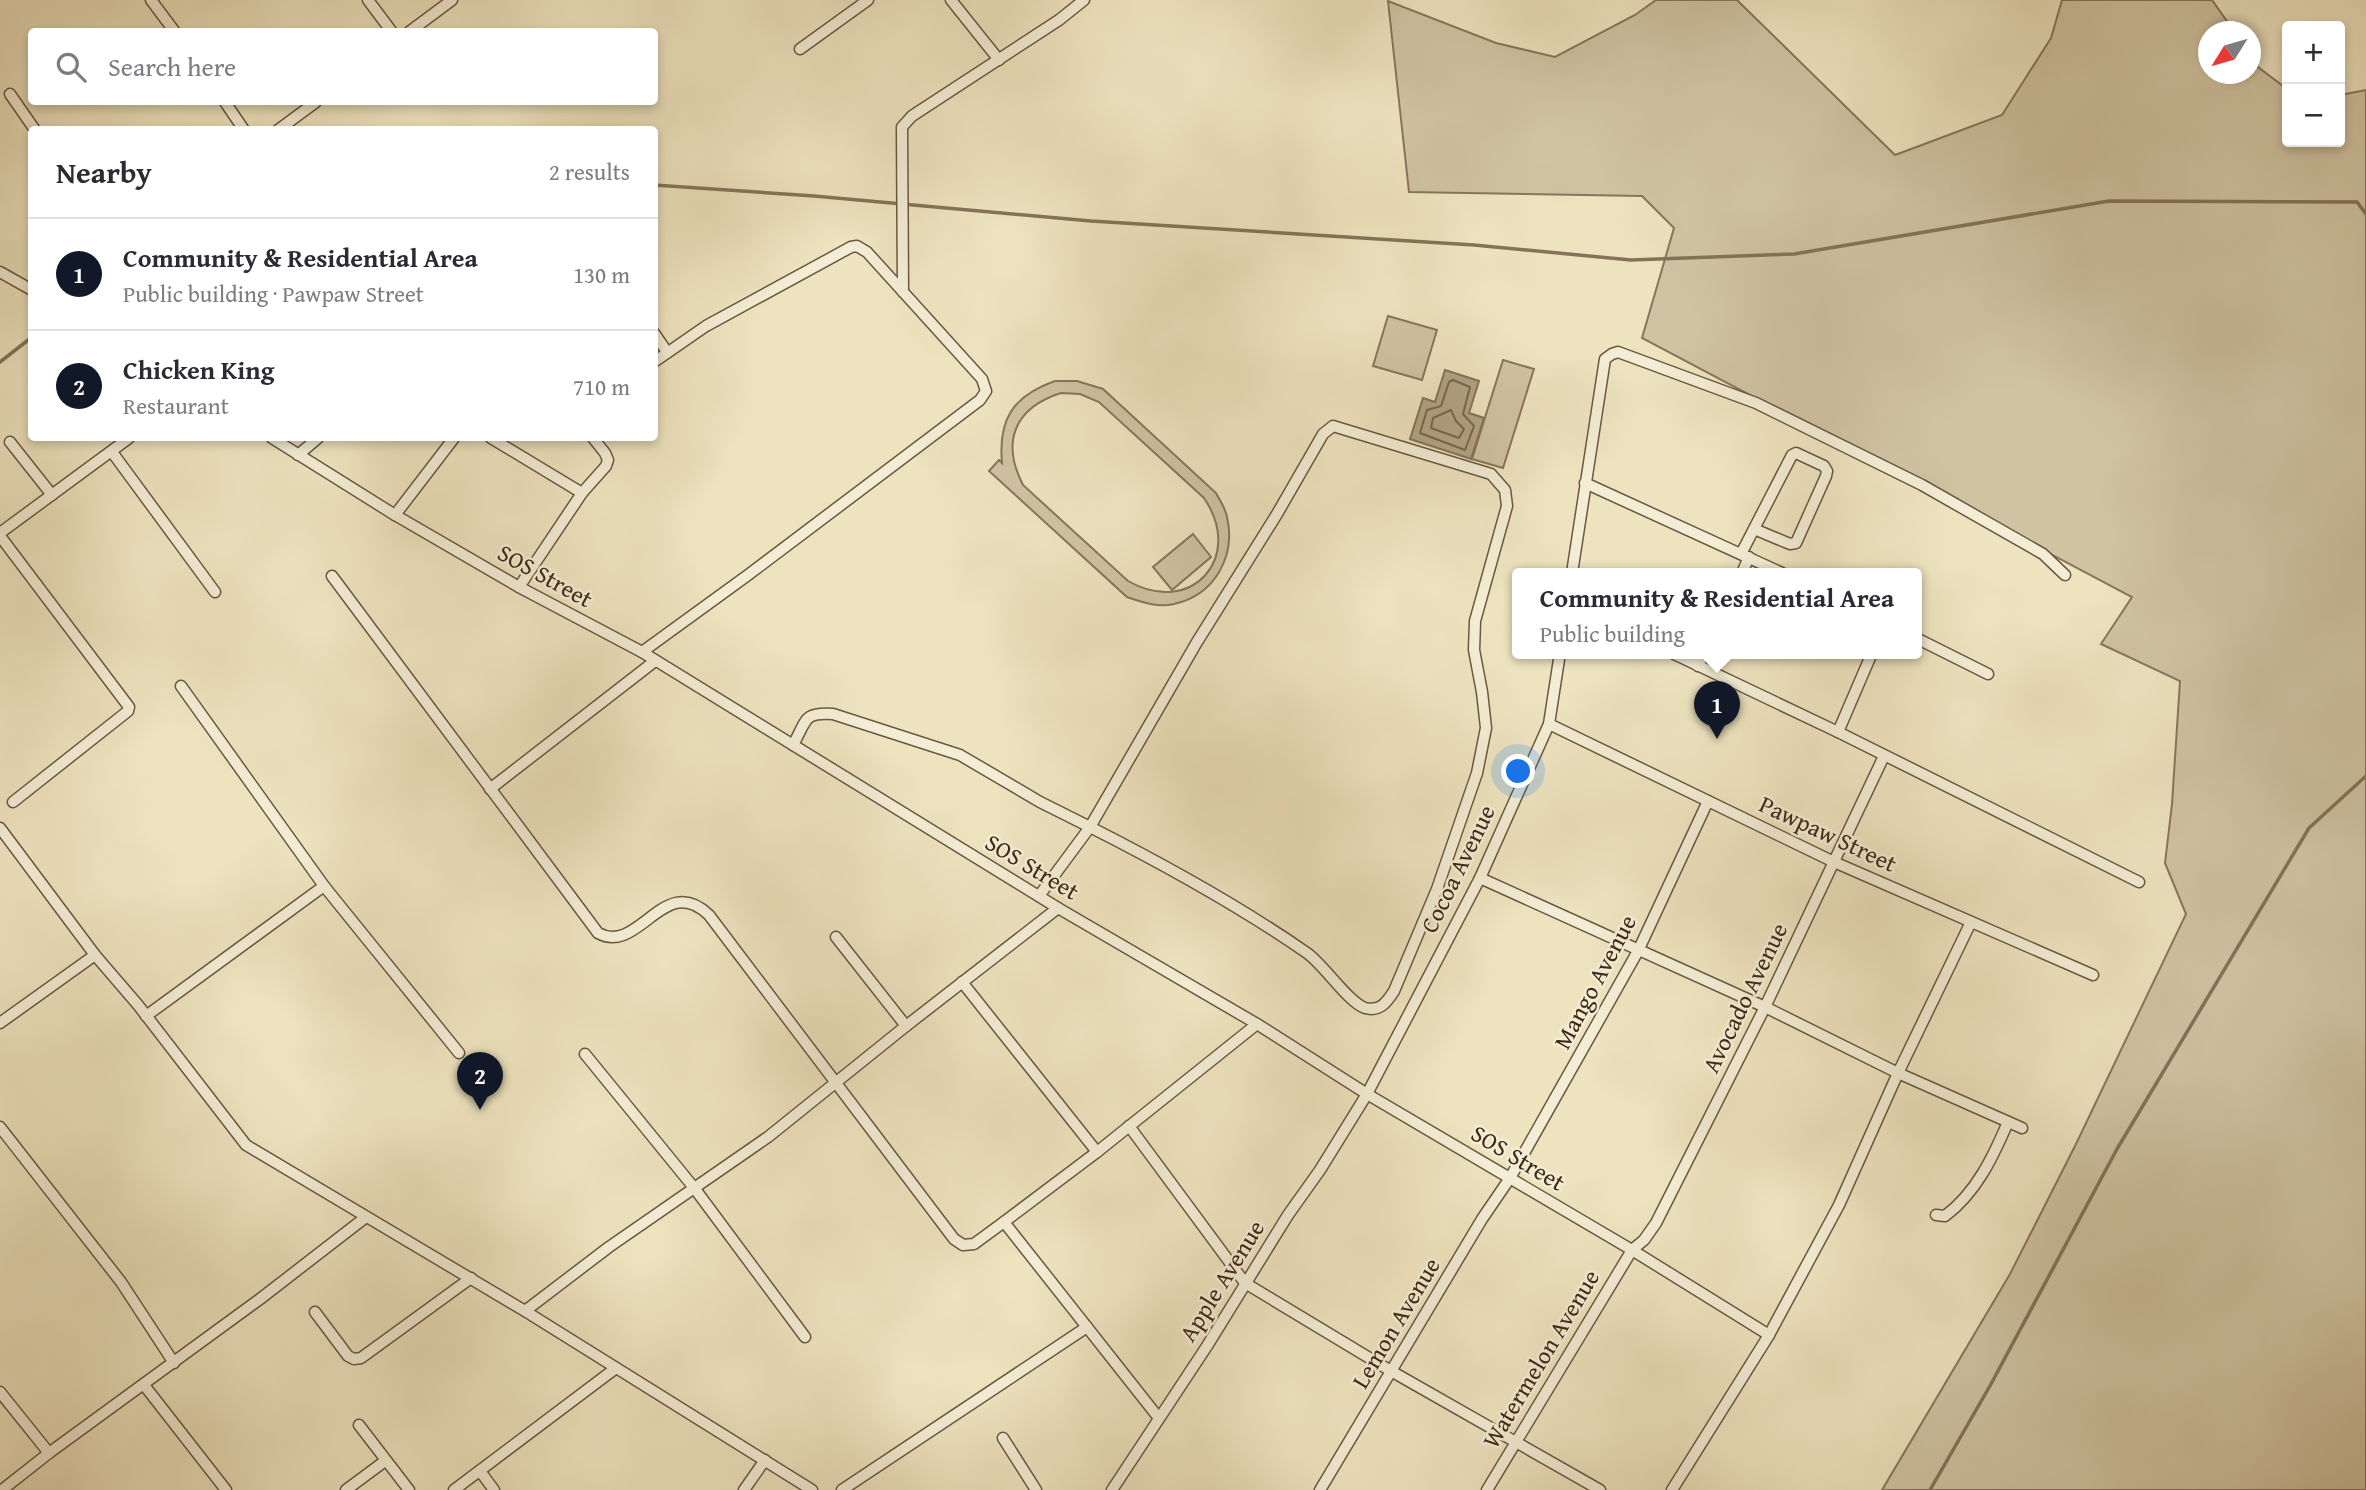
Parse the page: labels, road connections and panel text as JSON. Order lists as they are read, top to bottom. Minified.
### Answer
{"streets":{"street":["SOS Street","Pawpaw Street","Cocoa Avenue","Mango Avenue","Avocado Avenue","Apple Avenue","Lemon Avenue","Watermelon Avenue"]},"crossings":[["SOS Street","Cocoa Avenue"],["SOS Street","Mango Avenue"],["SOS Street","Avocado Avenue"],["SOS Street","Apple Avenue"],["SOS Street","Lemon Avenue"],["SOS Street","Watermelon Avenue"],["Pawpaw Street","Cocoa Avenue"],["Pawpaw Street","Mango Avenue"],["Pawpaw Street","Avocado Avenue"],["Cocoa Avenue","Apple Avenue"],["Mango Avenue","Lemon Avenue"],["Avocado Avenue","Watermelon Avenue"]],"north":"bottom left","page":{"map_buttons":["+","−"],"search":"Search here","heading":["Nearby","2 results"],"list":[{"mark":"1","name":"Community & Residential Area","note":"Public building · Pawpaw Street","value":"130 m"},{"mark":"2","name":"Chicken King","note":"Restaurant","value":"710 m"}],"popup":["Community & Residential Area","Public building"],"pins":["1","2"]}}
